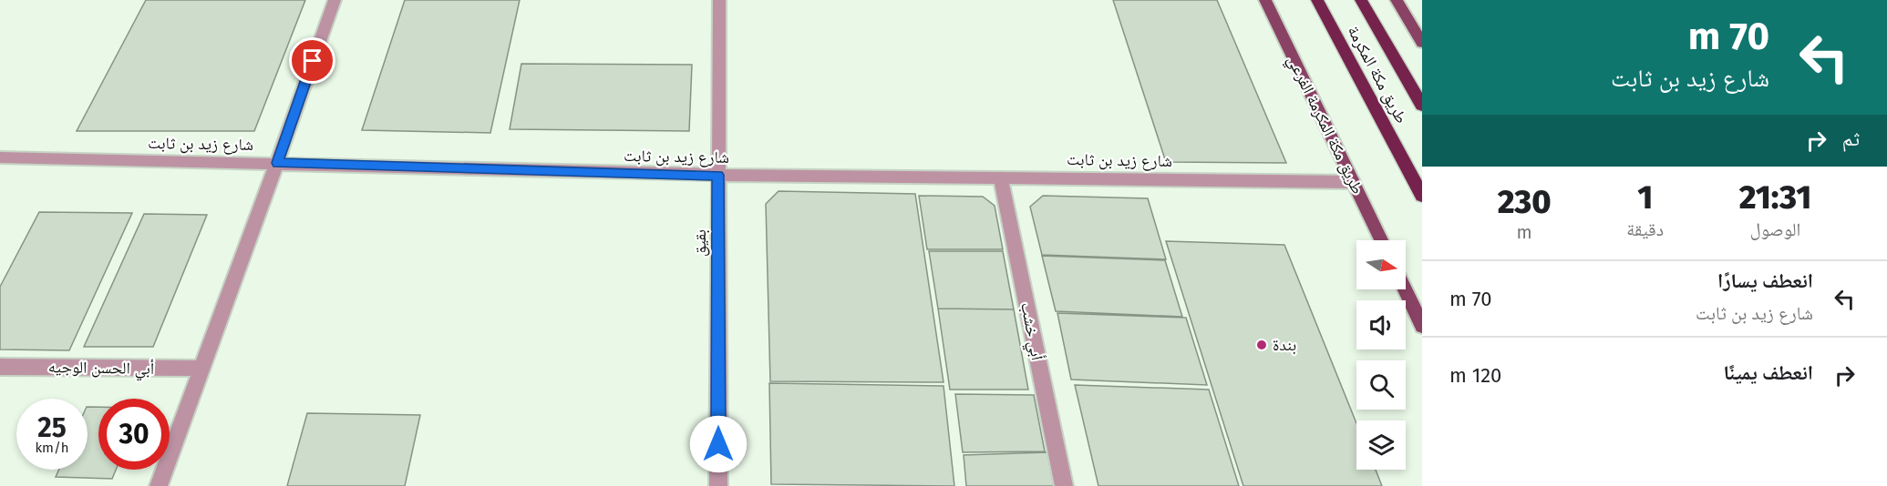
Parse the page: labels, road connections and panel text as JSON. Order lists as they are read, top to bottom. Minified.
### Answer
{"streets":{"highway":["طريق مكة المكرمة"],"main road":["طريق مكة المكرمة الفرعي"],"street":["شارع زيد بن ثابت","بقيق","أبي خشب","أبي الحسن الوجيه"]},"crossings":[["طريق مكة المكرمة الفرعي","شارع زيد بن ثابت"],["شارع زيد بن ثابت","بقيق"],["شارع زيد بن ثابت","أبي خشب"]],"places":["بندة"],"north":"right","page":{"turn":["70 m","شارع زيد بن ثابت"],"then":"ثم","eta":["21:31","الوصول","1","دقيقة","230","m"],"list":[{"name":"انعطف يسارًا","note":"شارع زيد بن ثابت","value":"70 m"},{"name":"انعطف يمينًا","value":"120 m"}],"speed":"25 km/h","limit":"30"}}
